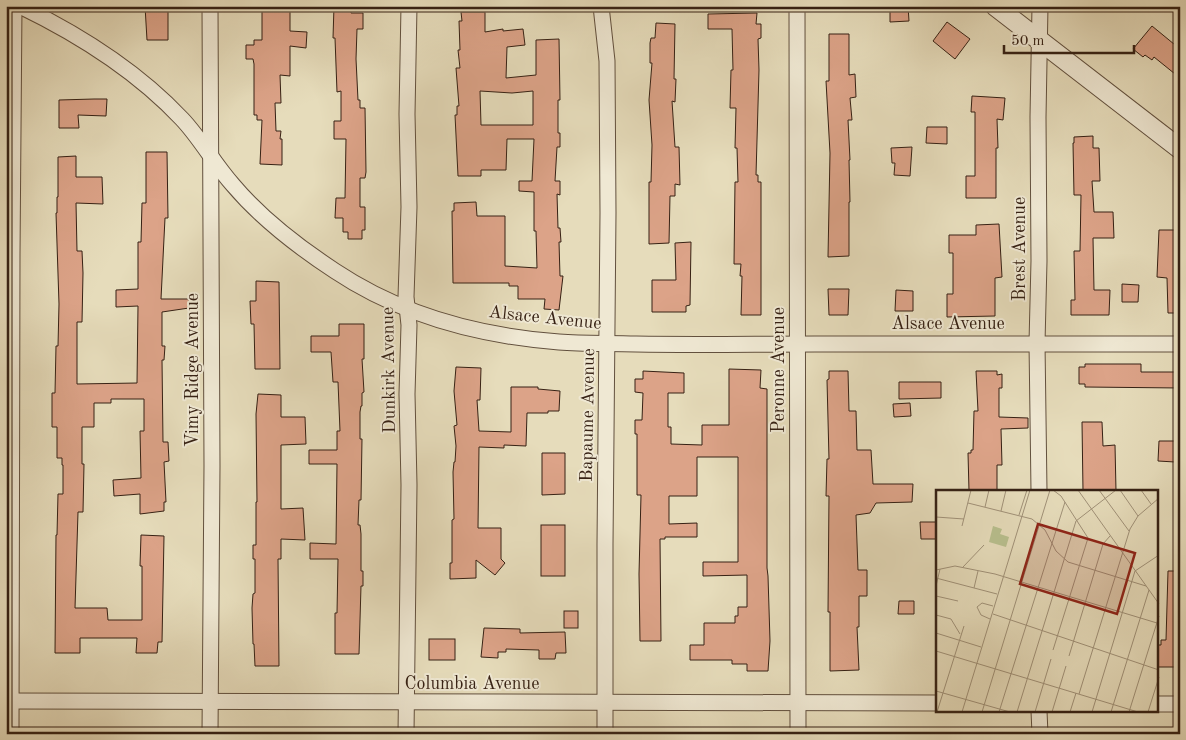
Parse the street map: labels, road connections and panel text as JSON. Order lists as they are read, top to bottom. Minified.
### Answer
{"streets":{"street":["Brest Avenue","Alsace Avenue","Vimy Ridge Avenue","Dunkirk Avenue","Peronne Avenue","Bapaume Avenue","Columbia Avenue"]},"crossings":[["Brest Avenue","Alsace Avenue"],["Alsace Avenue","Vimy Ridge Avenue"],["Alsace Avenue","Dunkirk Avenue"],["Alsace Avenue","Peronne Avenue"],["Alsace Avenue","Bapaume Avenue"],["Vimy Ridge Avenue","Columbia Avenue"],["Dunkirk Avenue","Columbia Avenue"],["Peronne Avenue","Columbia Avenue"],["Bapaume Avenue","Columbia Avenue"]],"scale_bar":"50 m"}
